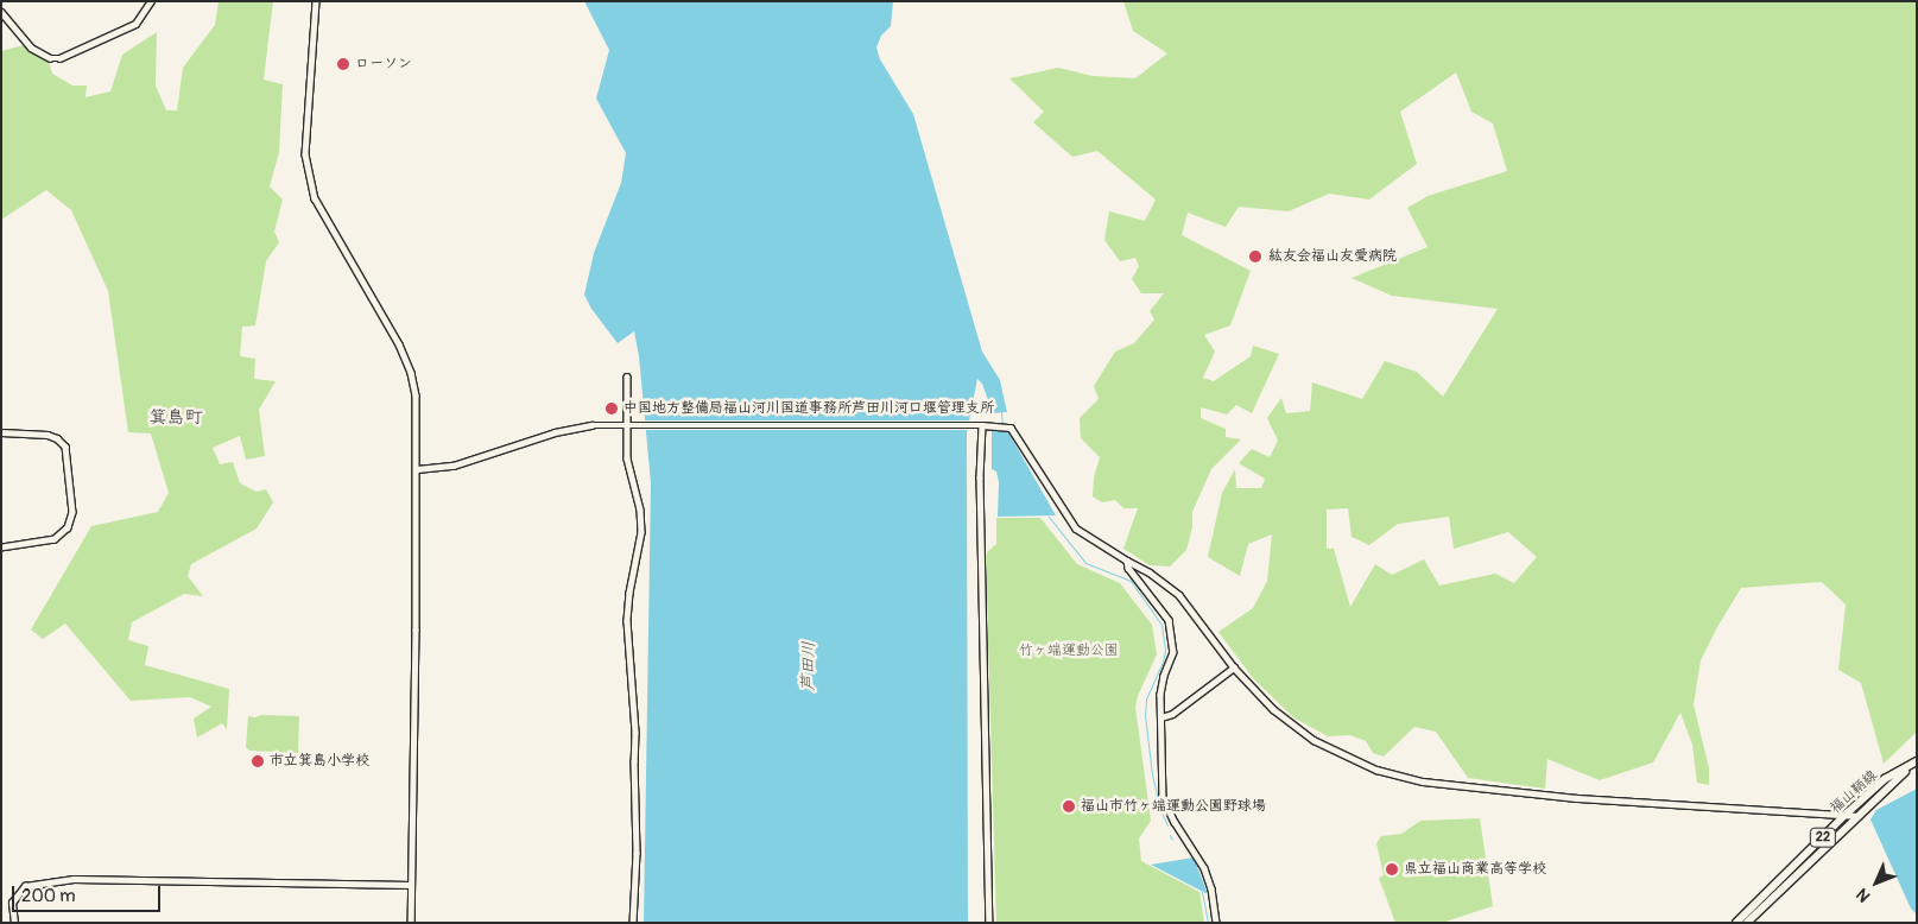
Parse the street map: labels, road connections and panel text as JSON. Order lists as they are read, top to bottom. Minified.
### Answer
{"streets":{"main road":["福山鞆線","22"]},"districts":["箕島町"],"water":["芦田川"],"parks":["竹ヶ端運動公園"],"places":["ローソン","紘友会福山友愛病院","中国地方整備局福山河川国道事務所芦田川河口堰管理支所","市立箕島小学校","福山市竹ヶ端運動公園野球場","県立福山商業高等学校"],"scale_bar":"200 m","north":"bottom left"}
